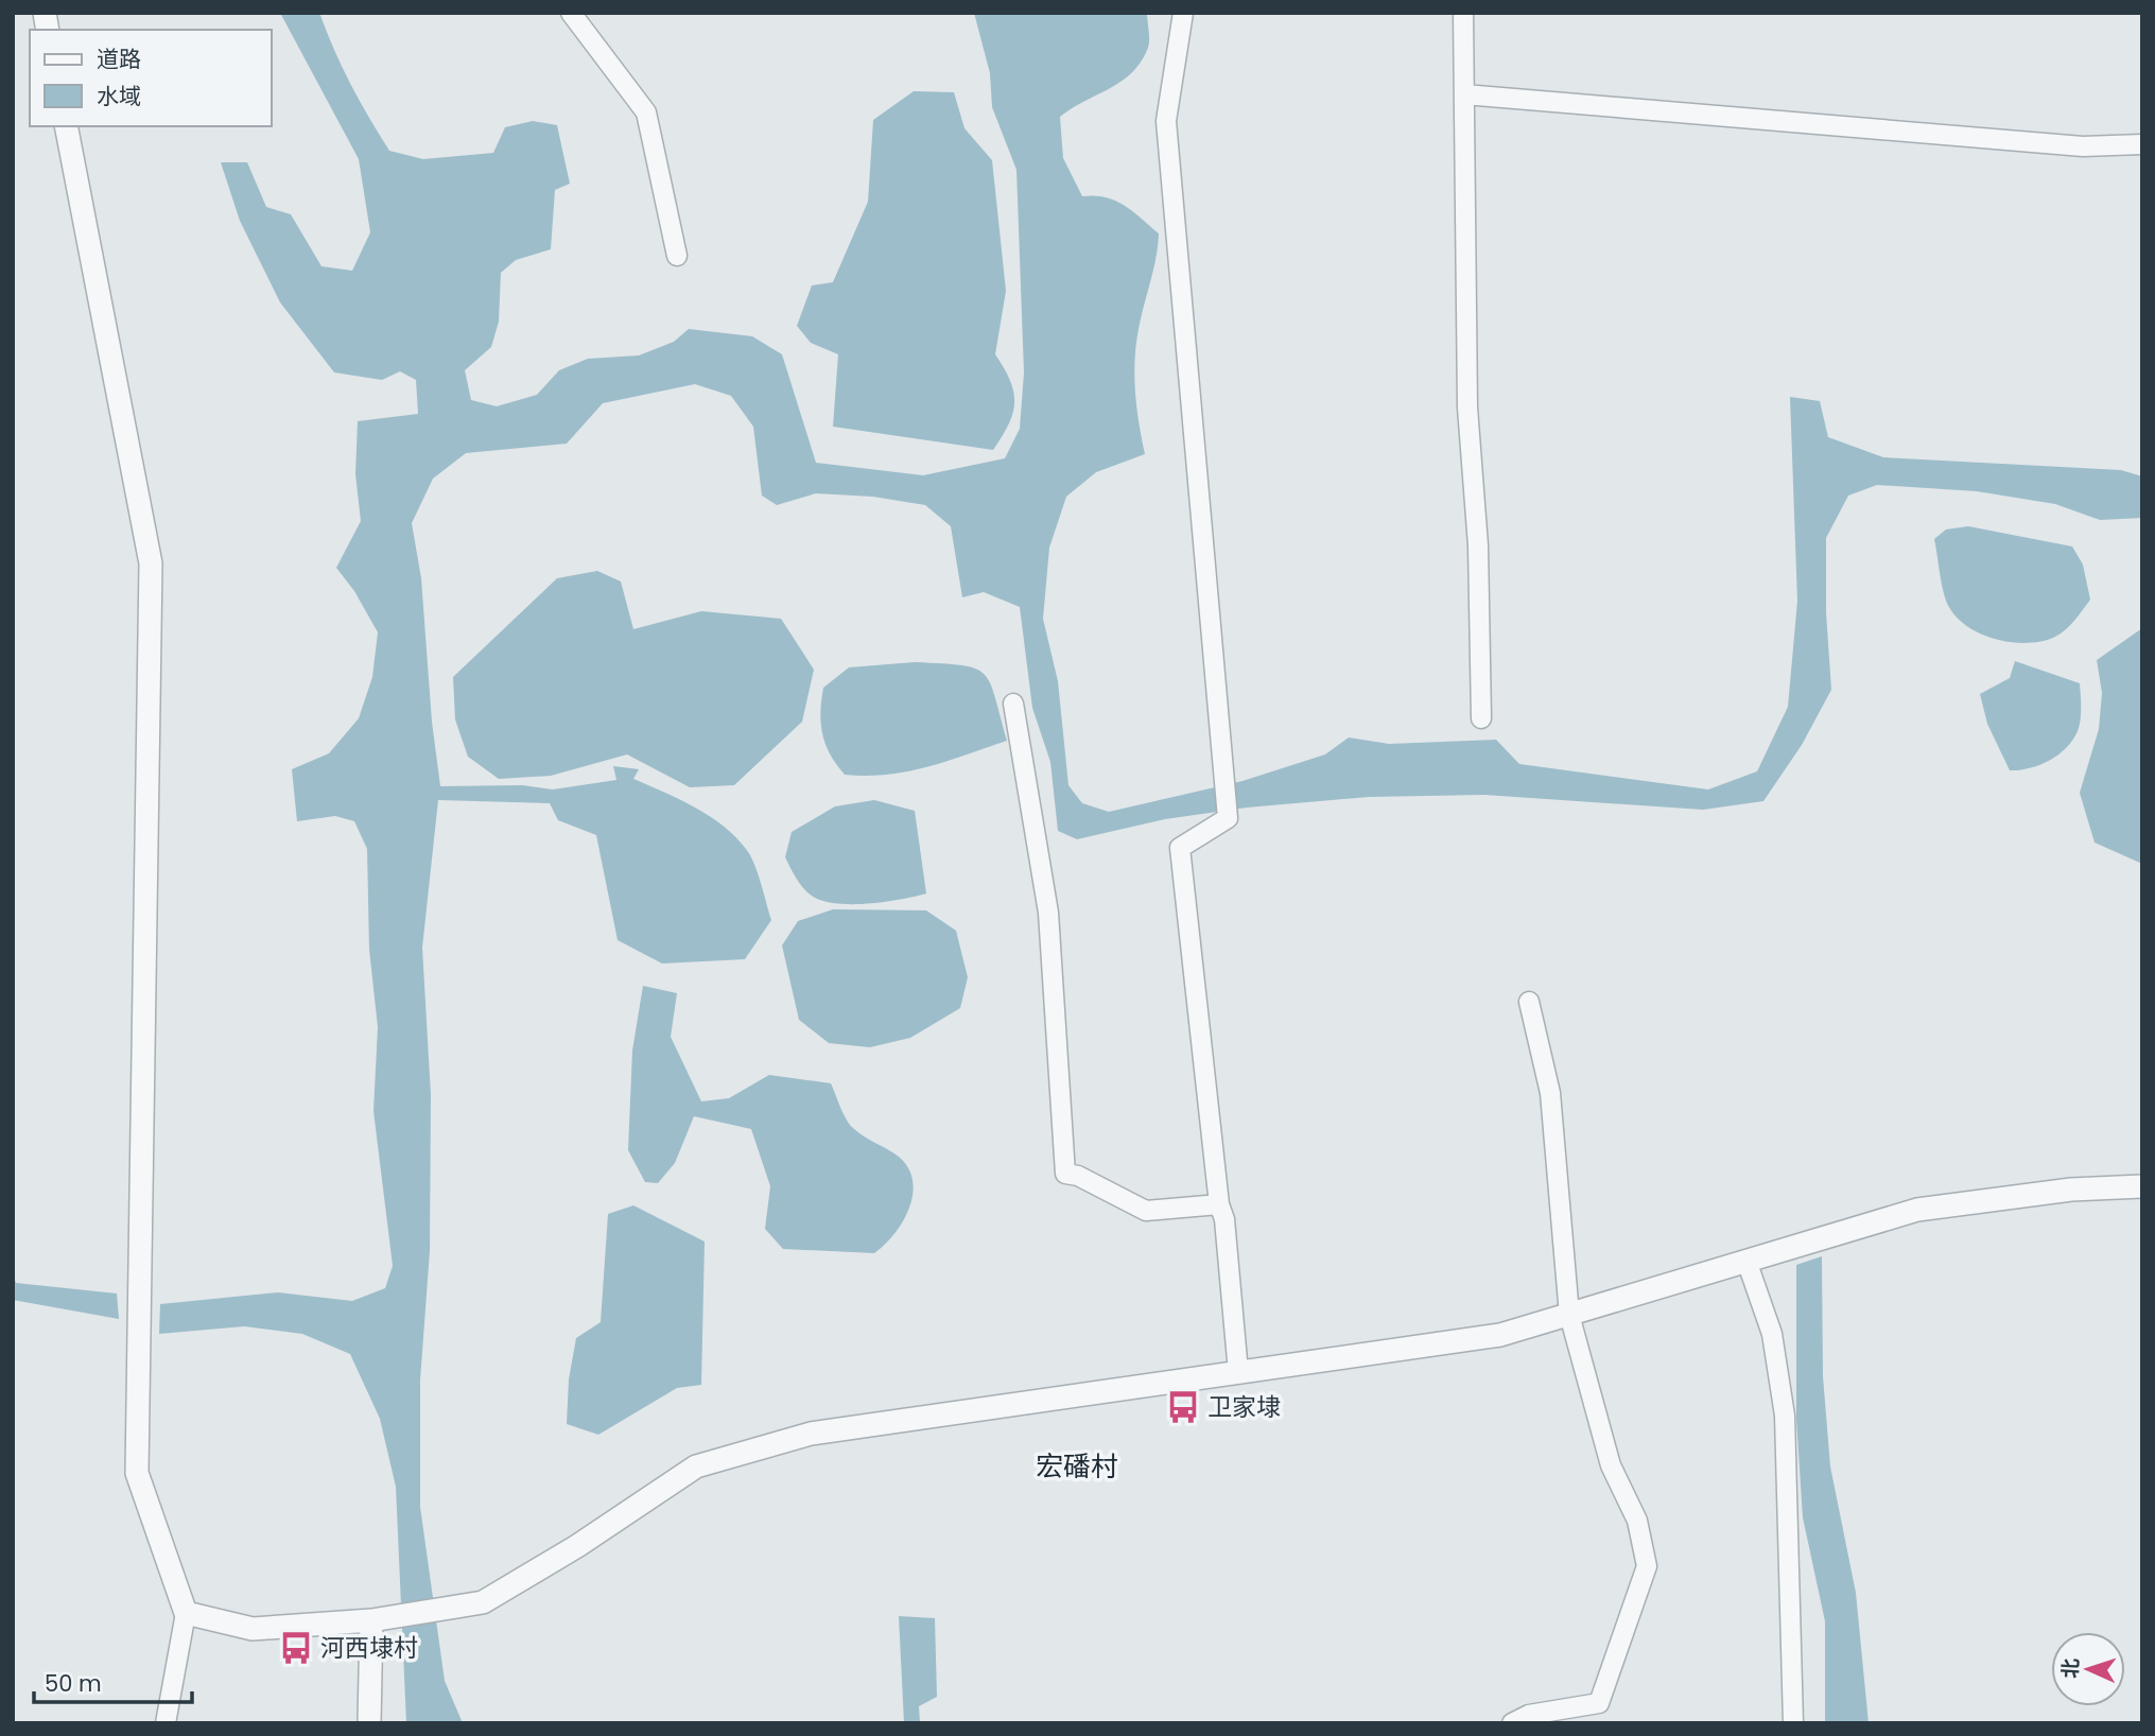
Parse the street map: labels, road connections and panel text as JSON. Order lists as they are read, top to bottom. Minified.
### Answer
{"districts":["宏磻村"],"places":{"bus stop":["卫家埭","河西埭村"]},"legend":["道路","水域"],"scale_bar":"50 m","north":"left"}
